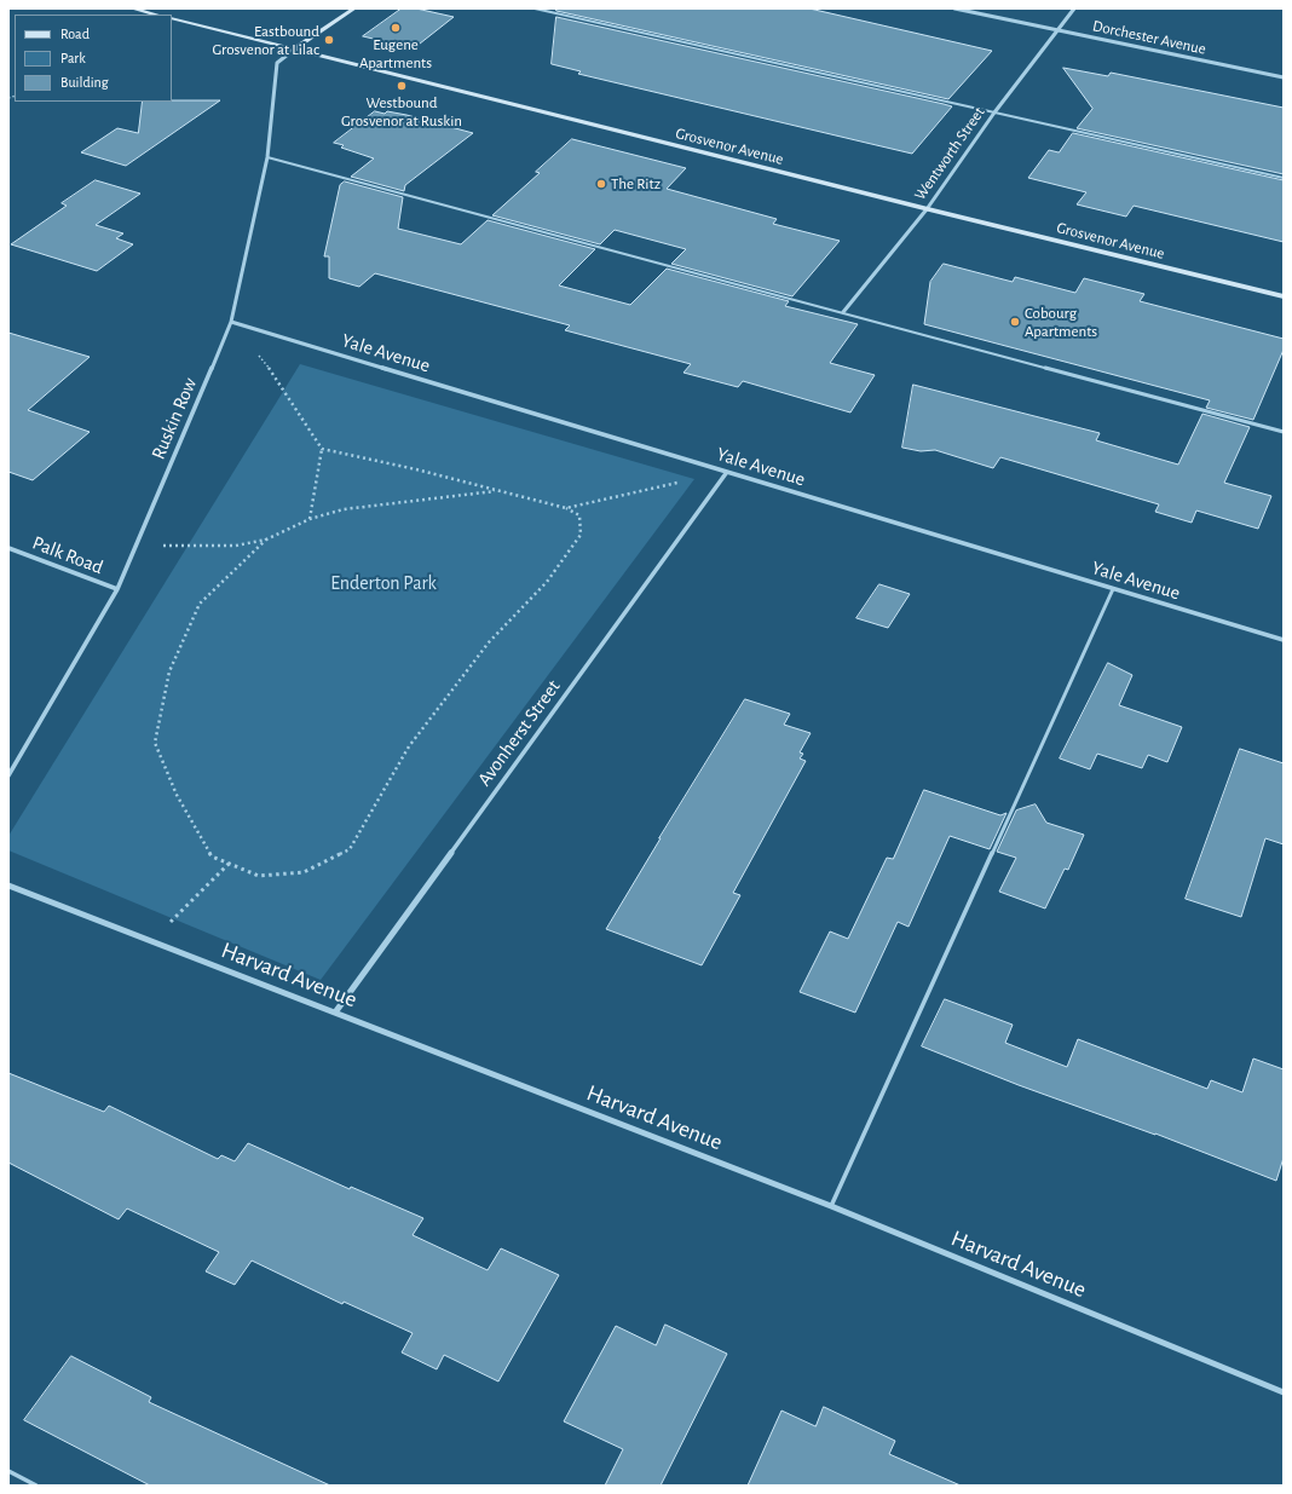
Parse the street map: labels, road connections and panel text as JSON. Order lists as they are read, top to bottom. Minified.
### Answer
{"streets":{"street":["Dorchester Avenue","Grosvenor Avenue","Wentworth Street","Yale Avenue","Ruskin Row","Palk Road","Avonherst Street","Harvard Avenue"]},"crossings":[["Dorchester Avenue","Wentworth Street"],["Grosvenor Avenue","Wentworth Street"],["Grosvenor Avenue","Ruskin Row"],["Yale Avenue","Ruskin Row"],["Yale Avenue","Avonherst Street"],["Ruskin Row","Palk Road"],["Avonherst Street","Harvard Avenue"]],"parks":["Enderton Park"],"places":["Eugene Apartments","Eastbound Grosvenor at Lilac","Westbound Grosvenor at Ruskin","The Ritz","Cobourg Apartments"],"legend":["Road","Park","Building"]}
